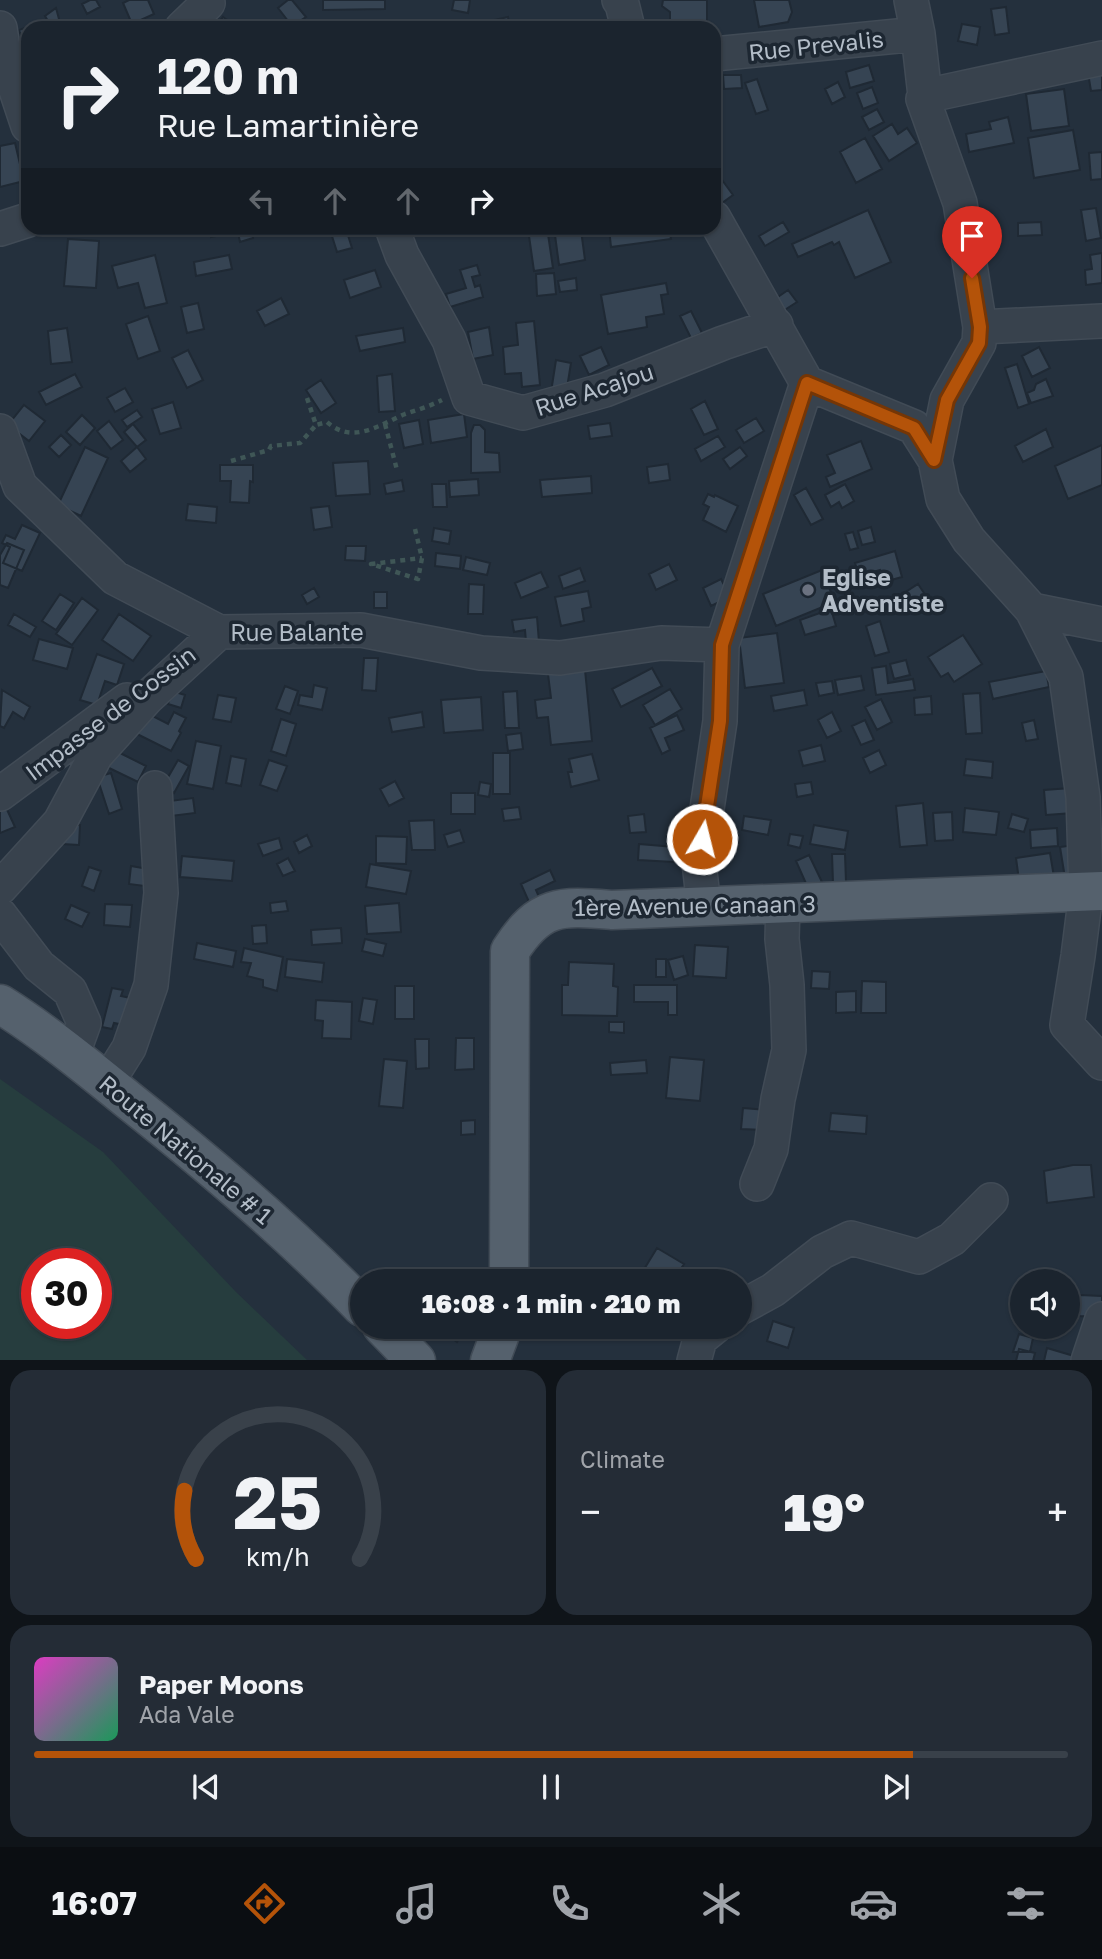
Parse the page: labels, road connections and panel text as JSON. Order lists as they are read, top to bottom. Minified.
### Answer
{"streets":{"main road":["1ère Avenue Canaan 3","Route Nationale # 1"],"street":["Rue Prevalis","Rue Acajou","Rue Balante","Impasse de Cossin"]},"crossings":[["Rue Balante","Impasse de Cossin"]],"places":["Eglise Adventiste"],"page":{"turn":["120 m","Rue Lamartinière"],"limit":"30","trip":"16:08 · 1 min · 210 m","tile":"Climate","heat":["−","19°","+"],"song":["Paper Moons","Ada Vale"],"tabs":"16:07","gauge":["25","km/h"]}}
